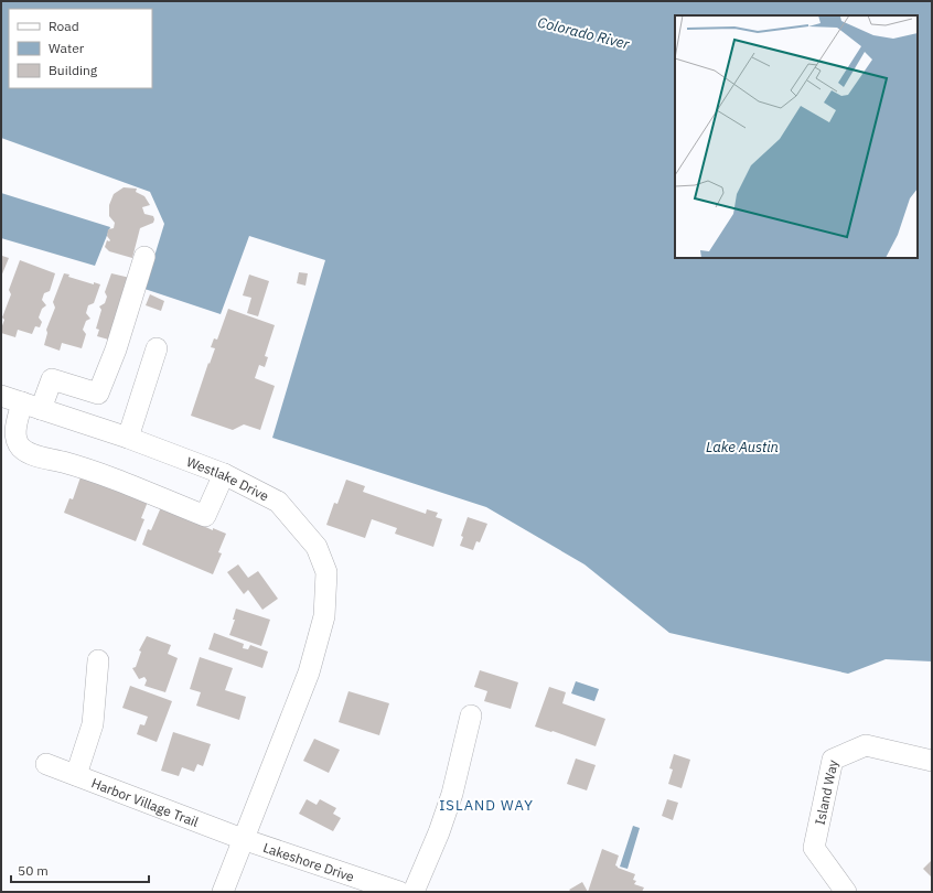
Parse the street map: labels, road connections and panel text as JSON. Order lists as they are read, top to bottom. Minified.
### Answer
{"streets":{"street":["Westlake Drive","Island Way","Harbor Village Trail","Lakeshore Drive"]},"crossings":[["Westlake Drive","Harbor Village Trail"],["Westlake Drive","Lakeshore Drive"],["Harbor Village Trail","Lakeshore Drive"]],"districts":["ISLAND WAY"],"water":["Colorado River","Lake Austin"],"legend":["Road","Water","Building"],"scale_bar":"50 m"}
